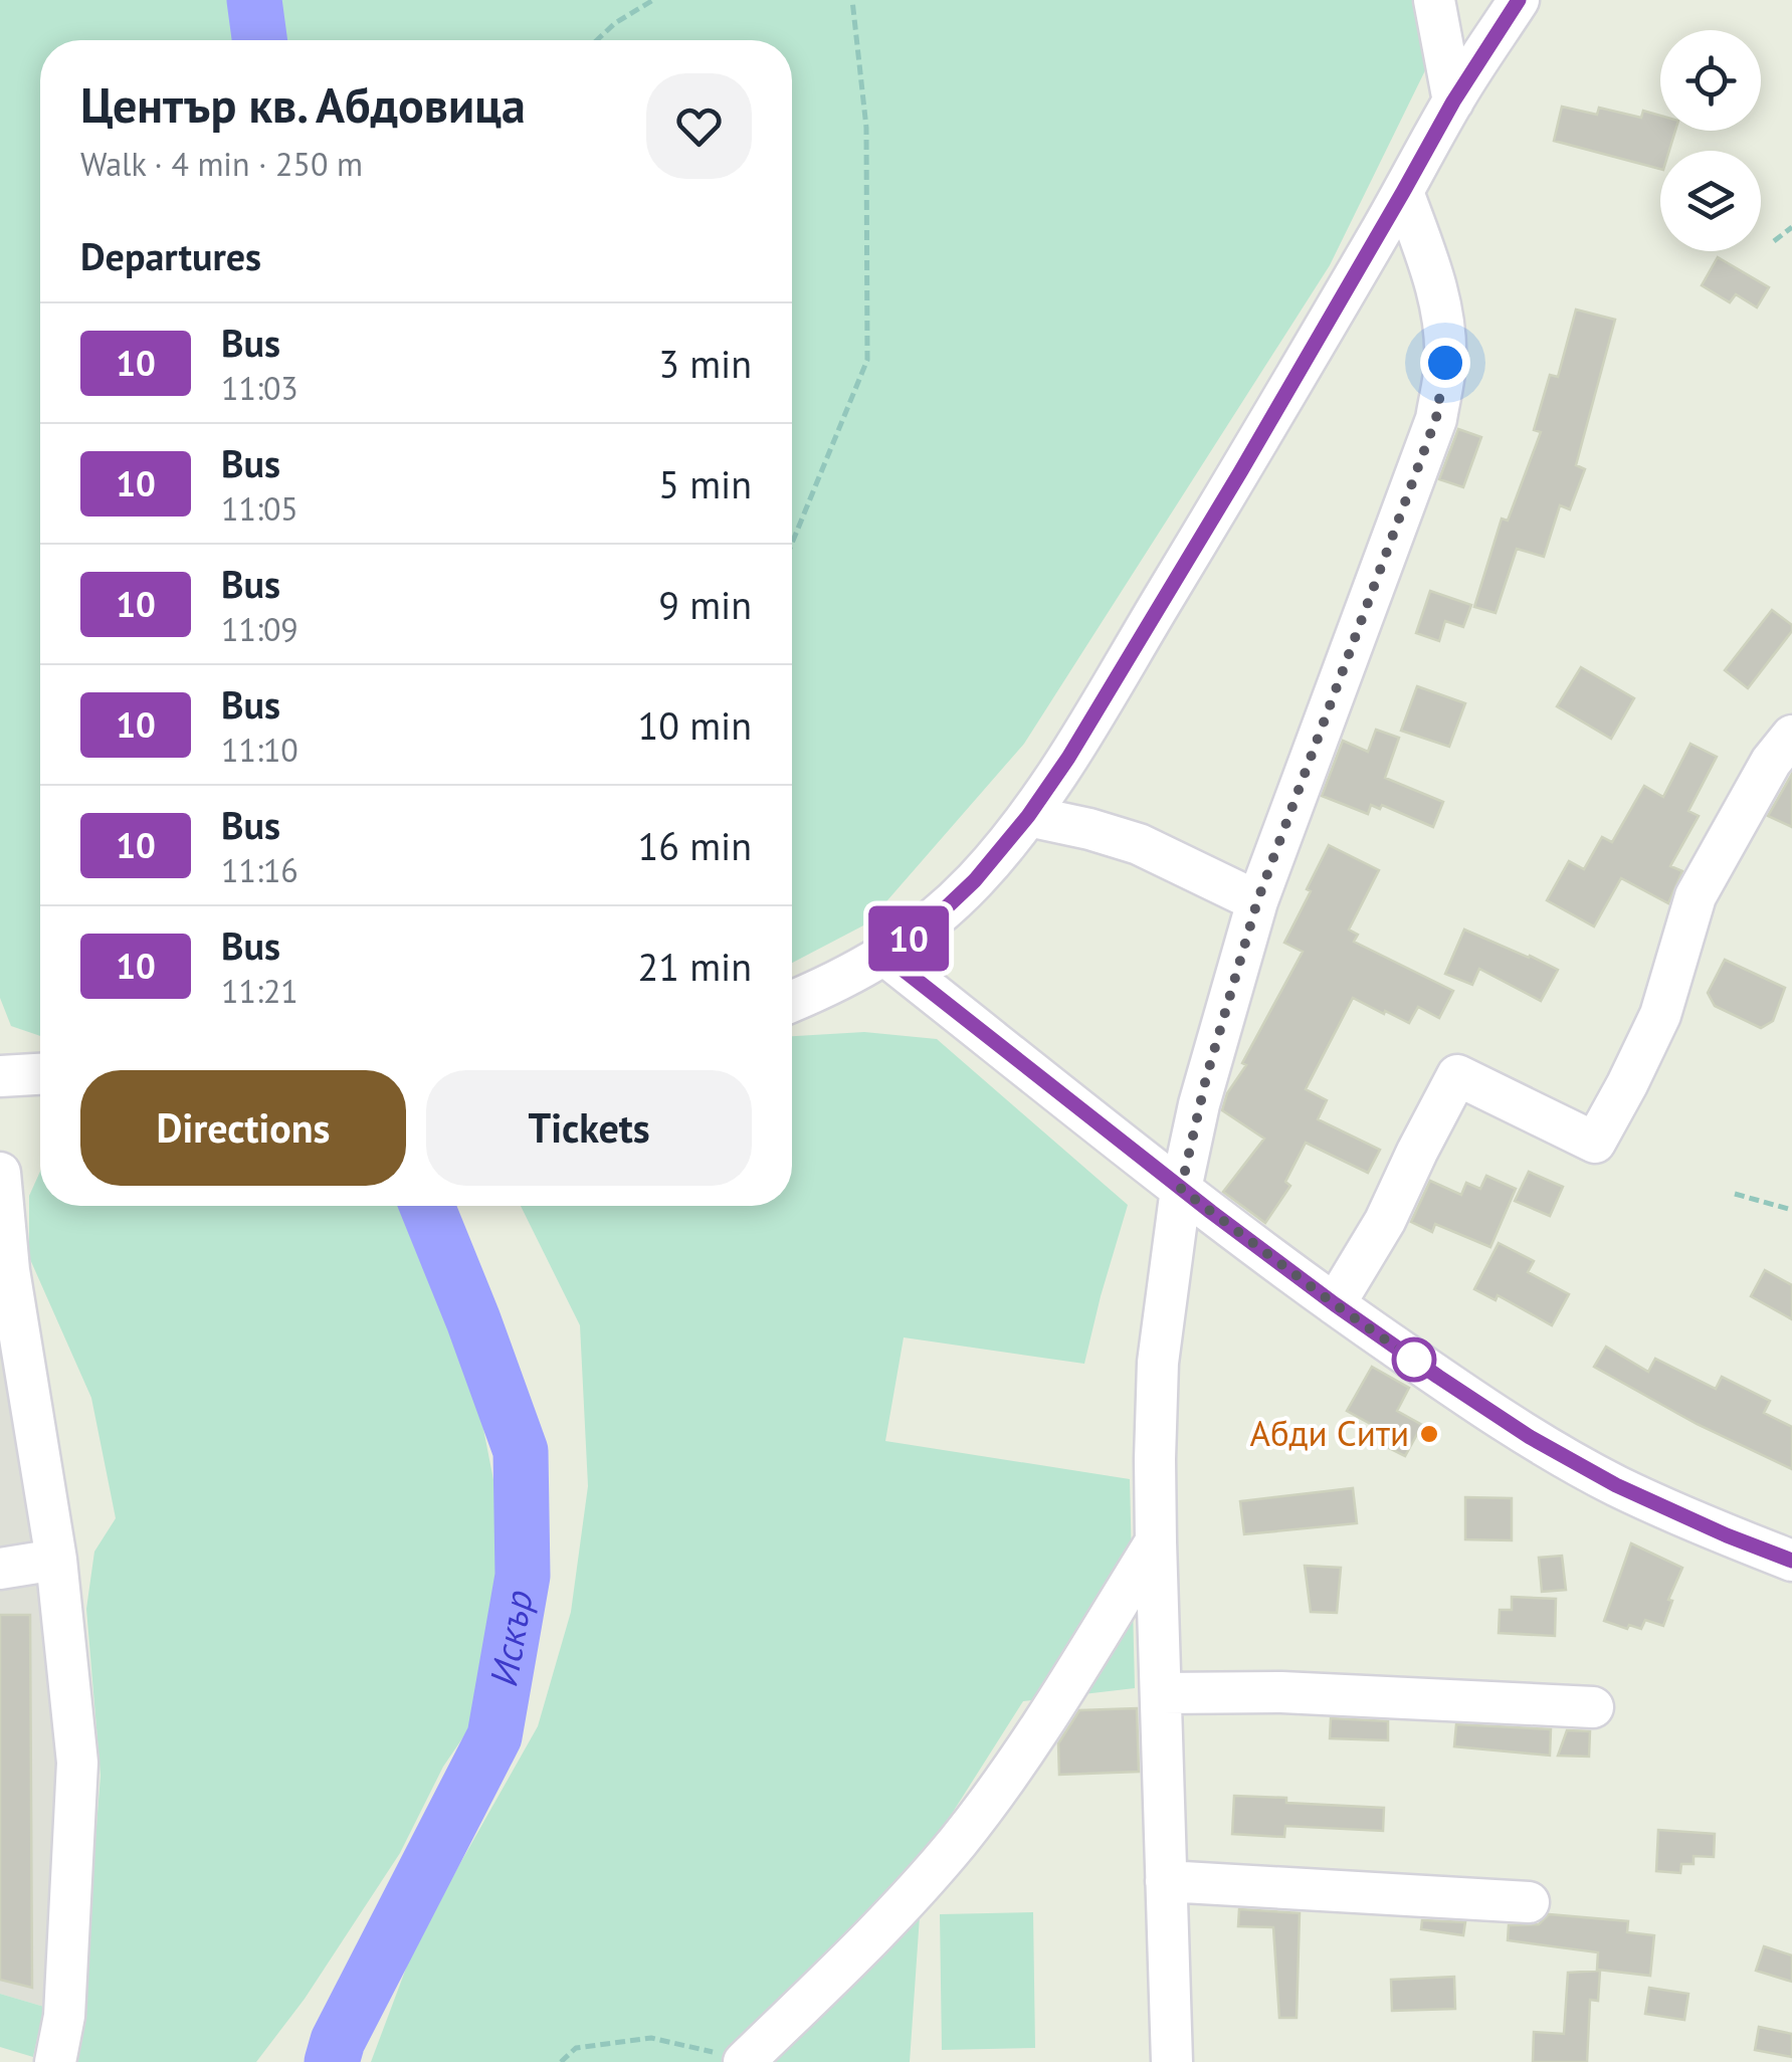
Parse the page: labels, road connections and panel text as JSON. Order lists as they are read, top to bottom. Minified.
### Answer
{"water":["Искър"],"places":["Абди Сити"],"lines":["bus line 10"],"page":{"on_map":"10","heading":[["Център кв. Абдовица","Walk · 4 min · 250 m"],"Departures"],"list":[{"mark":"10","name":"Bus","note":"11:03","value":"3 min"},{"mark":"10","name":"Bus","note":"11:05","value":"5 min"},{"mark":"10","name":"Bus","note":"11:09","value":"9 min"},{"mark":"10","name":"Bus","note":"11:10","value":"10 min"},{"mark":"10","name":"Bus","note":"11:16","value":"16 min"},{"mark":"10","name":"Bus","note":"11:21","value":"21 min"}],"buttons":["Directions","Tickets"]}}
